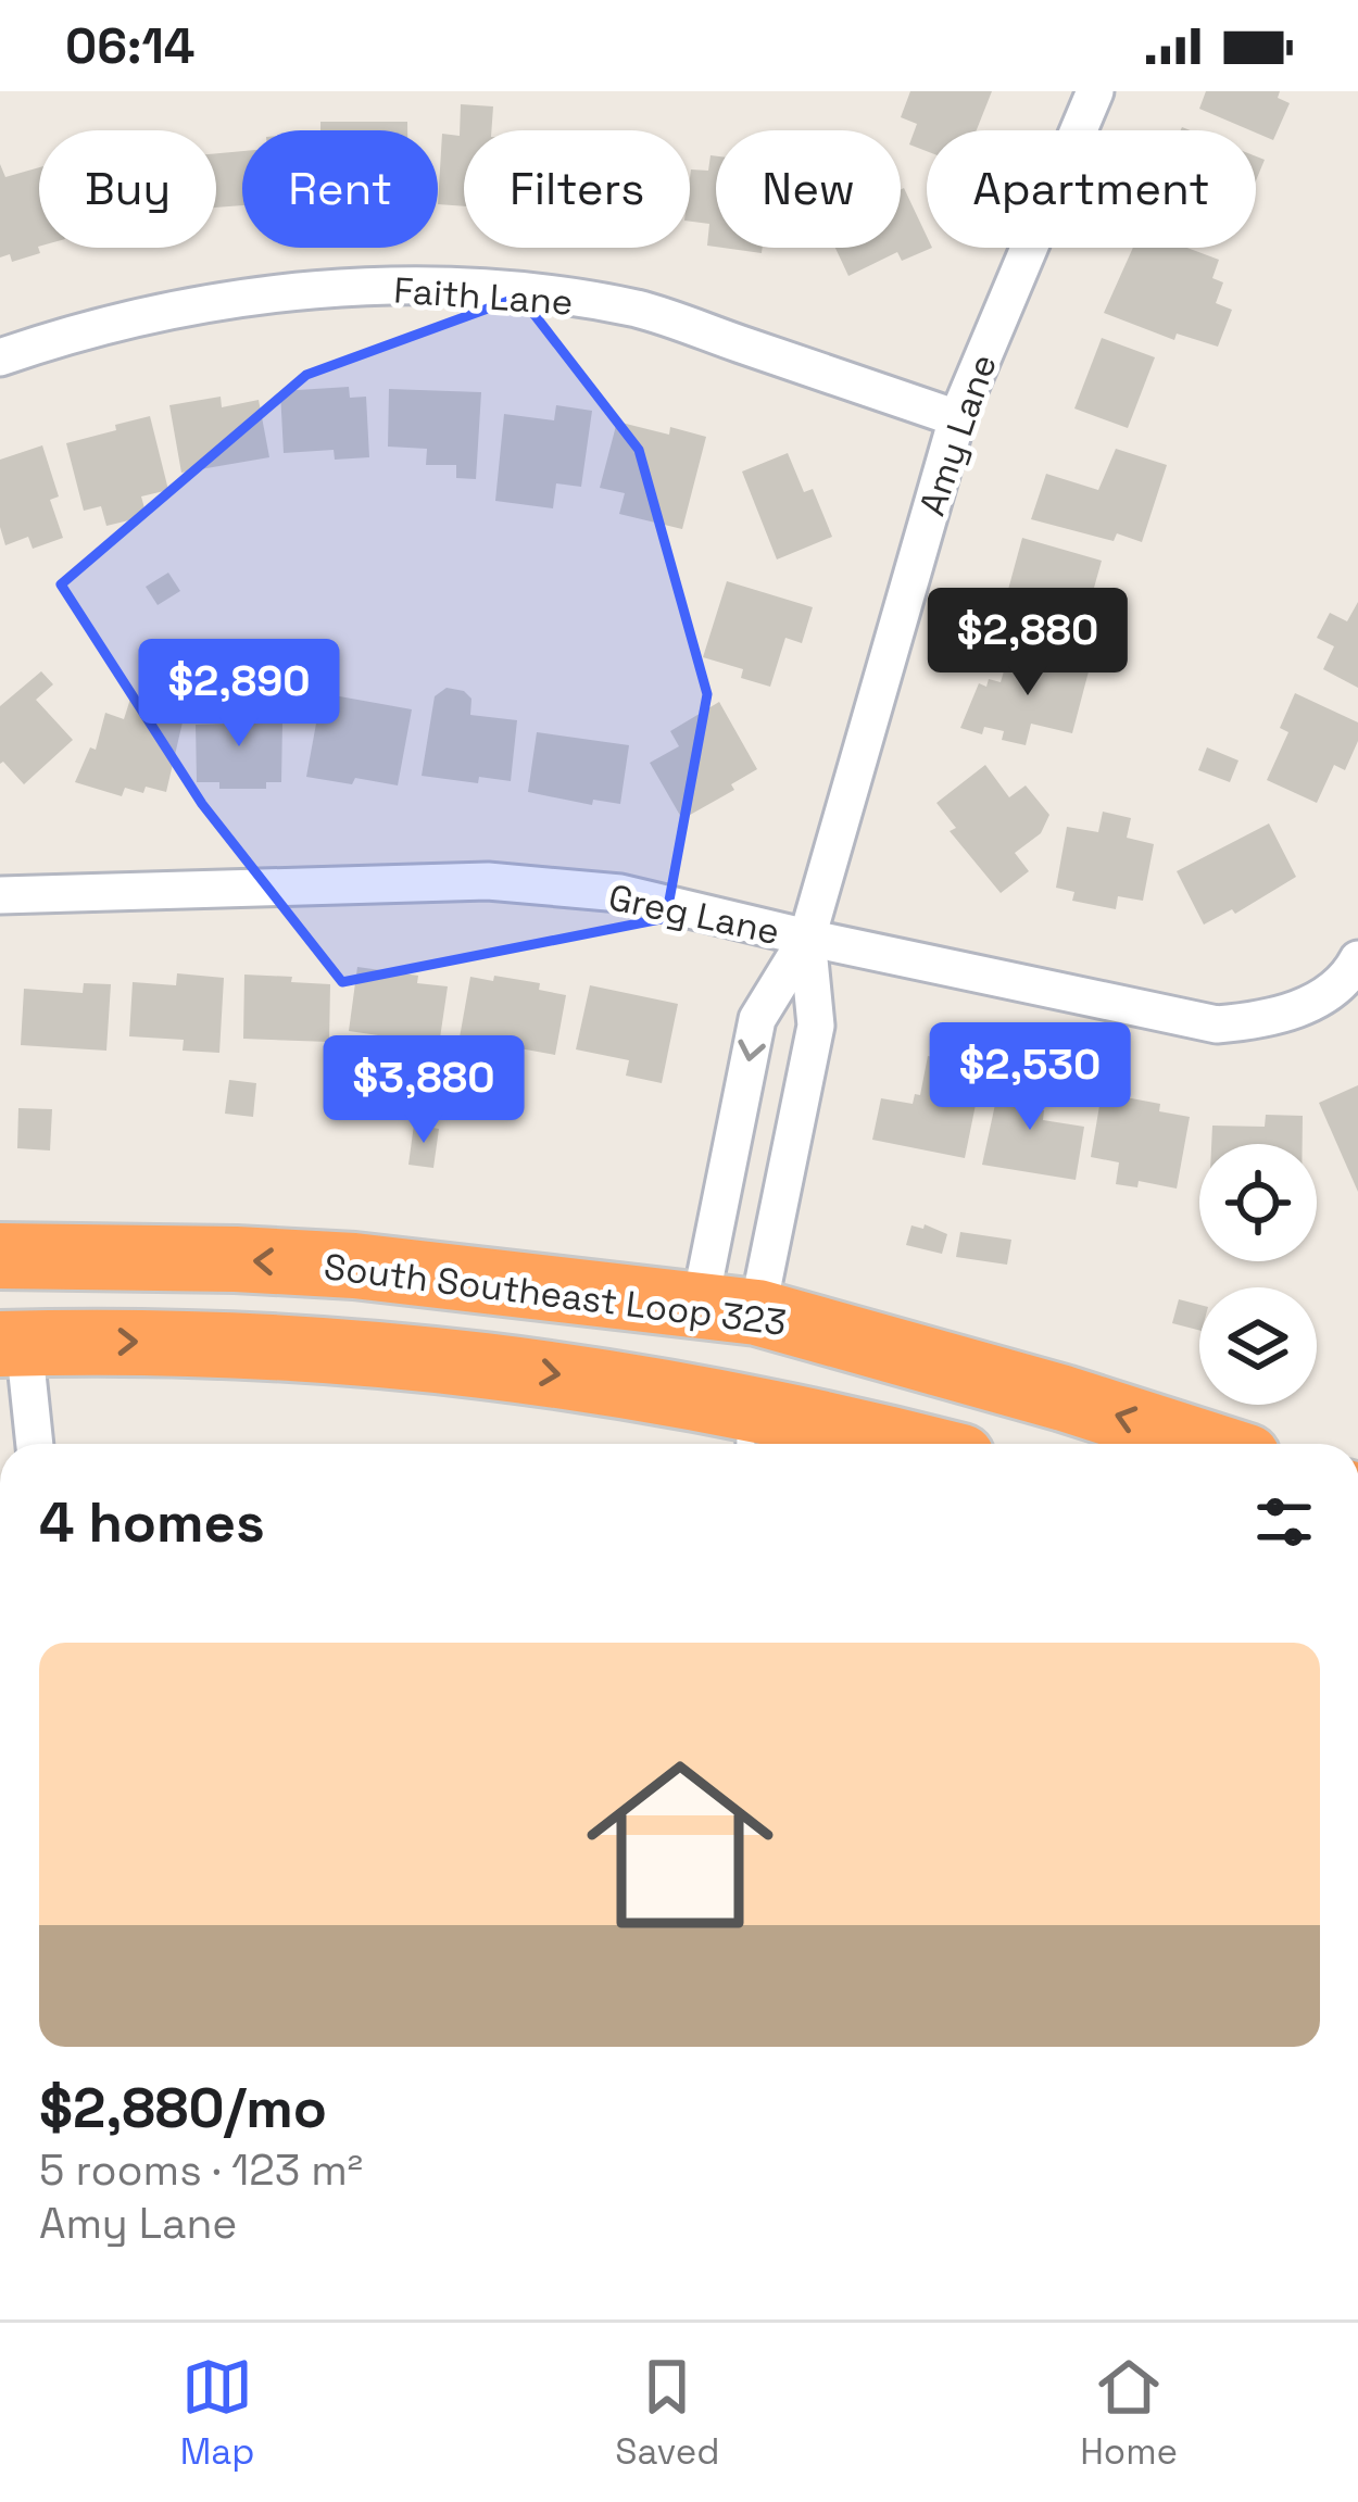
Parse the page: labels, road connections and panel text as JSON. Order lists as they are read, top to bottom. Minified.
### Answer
{"streets":{"highway":["South Southeast Loop 323"],"street":["Faith Lane","Amy Lane","Greg Lane"]},"crossings":[["Faith Lane","Amy Lane"],["Amy Lane","Greg Lane"],["Amy Lane","South Southeast Loop 323"]],"page":{"status":"06:14","chip":["Buy","Rent","Filters","New","Apartment"],"price":["$2,880","$2,890","$2,530","$3,880"],"heading":"4 homes","list":[{"name":"$2,880/mo","note":"5 rooms · 123 m² · Amy Lane"}],"tabs":["Map","Saved","Home"]}}
